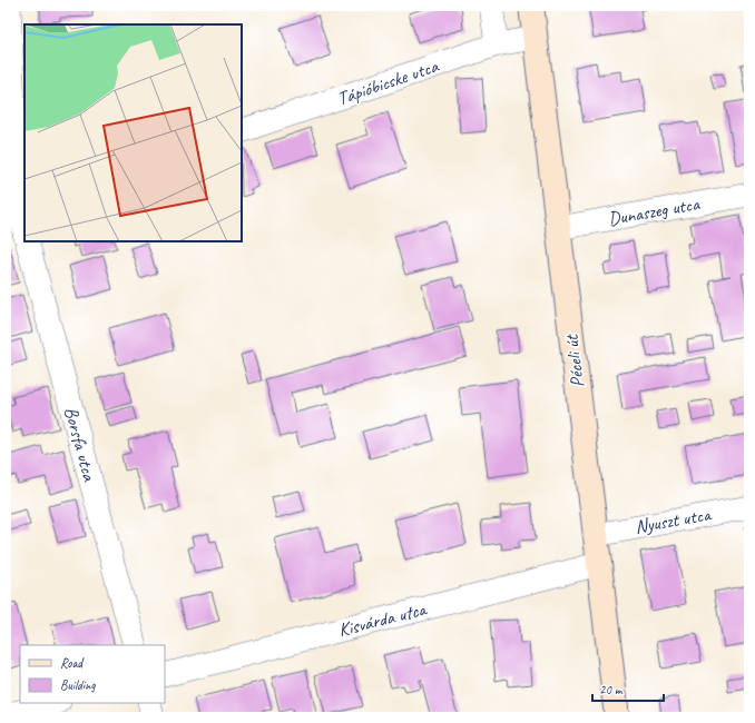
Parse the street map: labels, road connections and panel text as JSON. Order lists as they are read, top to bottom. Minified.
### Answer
{"streets":{"main road":["Péceli út"],"street":["Tápióbicske utca","Dunaszeg utca","Borsfa utca","Nyuszt utca","Kisvárda utca"]},"crossings":[["Tápióbicske utca","Péceli út"],["Dunaszeg utca","Péceli út"],["Péceli út","Nyuszt utca"],["Péceli út","Kisvárda utca"]],"legend":["Road","Building"],"scale_bar":"20 m"}
